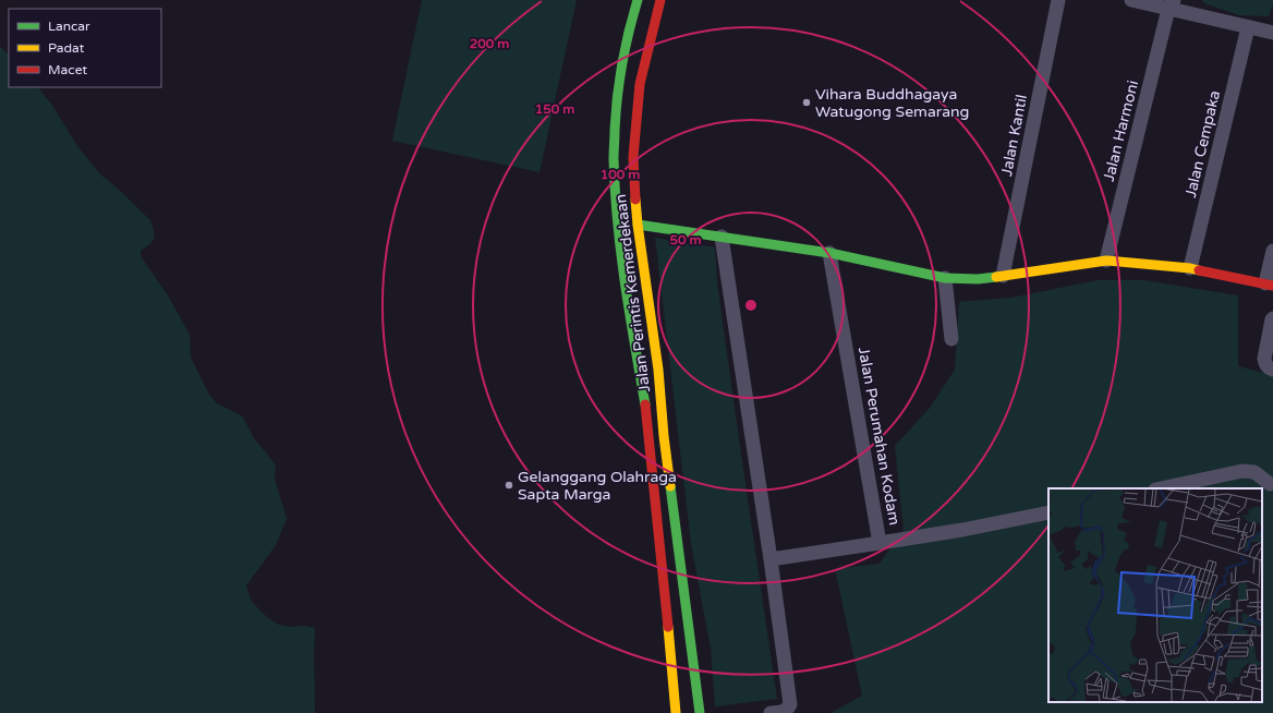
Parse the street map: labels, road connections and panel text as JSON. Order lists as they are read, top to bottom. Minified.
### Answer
{"streets":{"main road":["Jalan Perintis Kemerdekaan"],"street":["Jalan Harmoni","Jalan Kantil","Jalan Cempaka","Jalan Perumahan Kodam"]},"places":["Vihara Buddhagaya Watugong Semarang","Gelanggang Olahraga Sapta Marga"],"legend":["Lancar","Padat","Macet"],"rings":["200 m","150 m","100 m","50 m"]}
